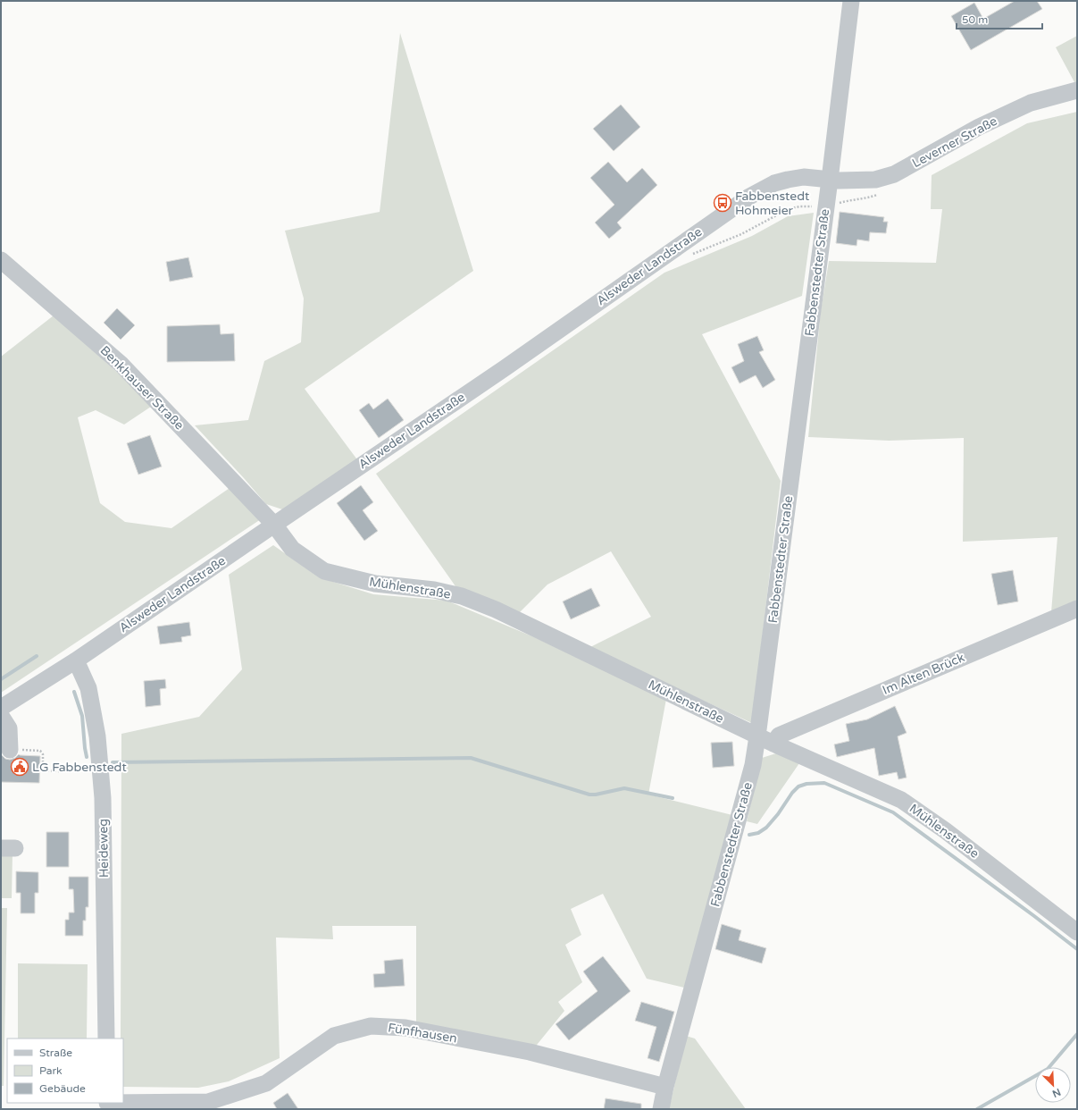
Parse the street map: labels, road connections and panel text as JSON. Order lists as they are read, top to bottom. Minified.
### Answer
{"streets":{"street":["Leverner Straße","Alsweder Landstraße","Fabbenstedter Straße","Benkhauser Straße","Mühlenstraße","Im Alten Brück","Heideweg","Fünfhausen"]},"crossings":[["Leverner Straße","Alsweder Landstraße"],["Leverner Straße","Fabbenstedter Straße"],["Alsweder Landstraße","Fabbenstedter Straße"],["Alsweder Landstraße","Benkhauser Straße"],["Alsweder Landstraße","Mühlenstraße"],["Alsweder Landstraße","Heideweg"],["Fabbenstedter Straße","Mühlenstraße"],["Fabbenstedter Straße","Fünfhausen"],["Benkhauser Straße","Mühlenstraße"],["Mühlenstraße","Im Alten Brück"]],"places":{"bus stop":["Fabbenstedt Hohmeier"],"public building":["LG Fabbenstedt"]},"legend":["Straße","Park","Gebäude"],"scale_bar":"50 m","north":"bottom right"}
